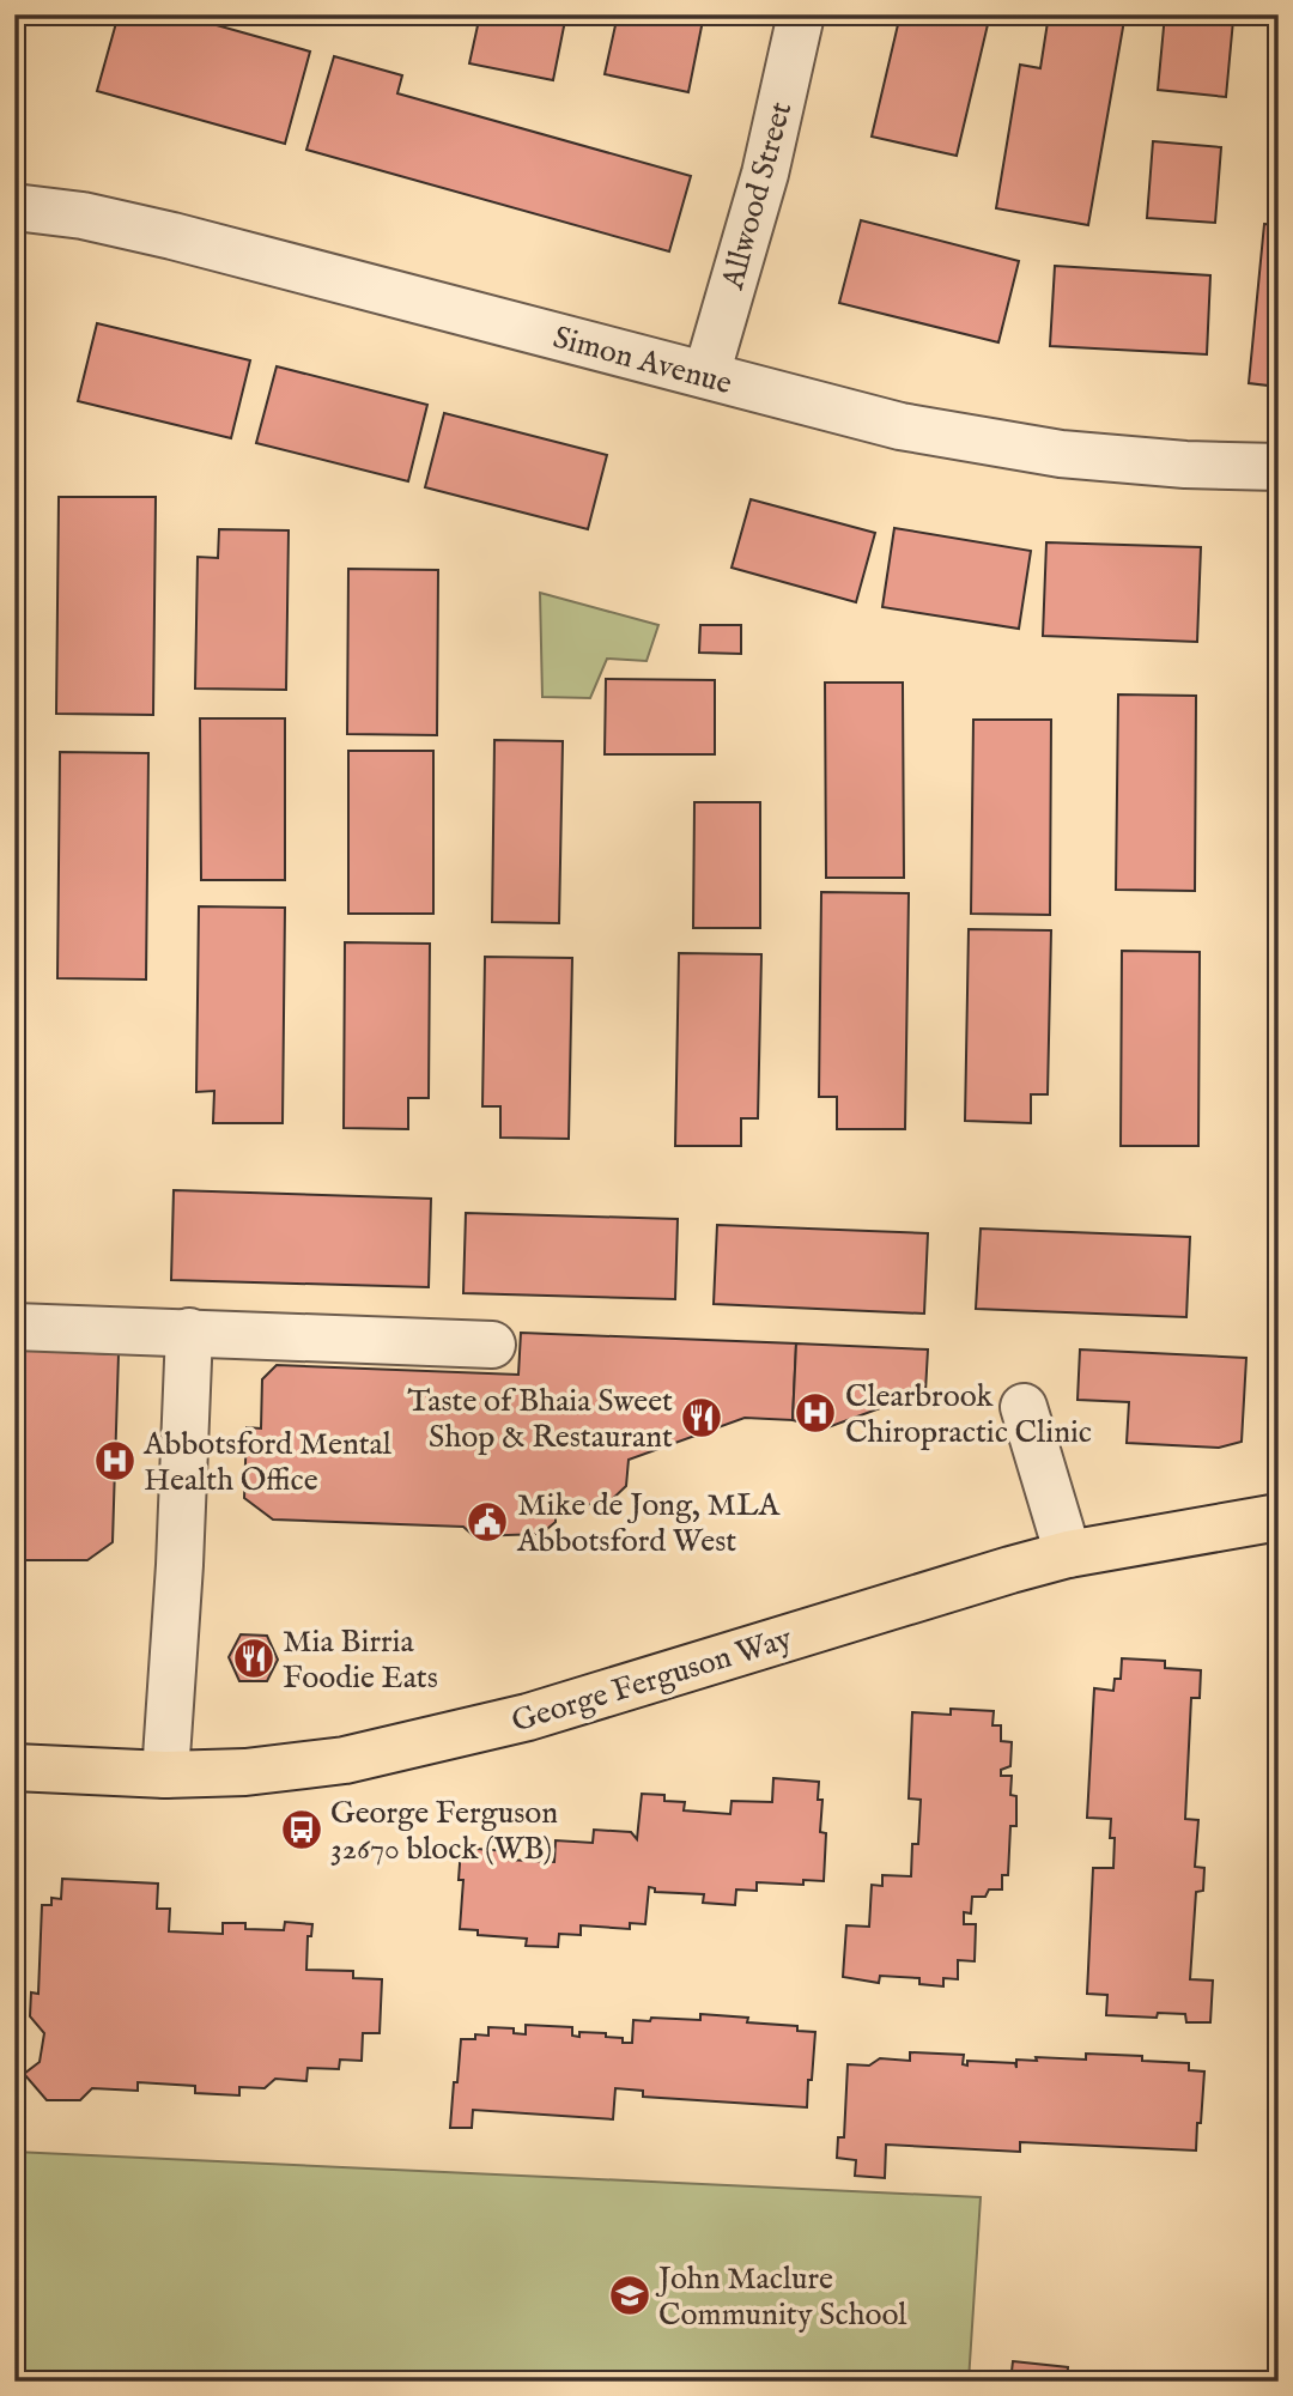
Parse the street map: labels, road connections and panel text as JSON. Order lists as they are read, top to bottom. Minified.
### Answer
{"streets":{"main road":["George Ferguson Way"],"street":["Allwood Street","Simon Avenue"]},"crossings":[["Allwood Street","Simon Avenue"]],"places":{"hospital":["Clearbrook Chiropractic Clinic","Abbotsford Mental Health Office"],"restaurant":["Taste of Bhaia Sweet Shop & Restaurant","Mia Birria Foodie Eats"],"public building":["Mike de Jong, MLA Abbotsford West"],"bus stop":["George Ferguson 32670 block (WB)"],"school or university":["John Maclure Community School"]}}
